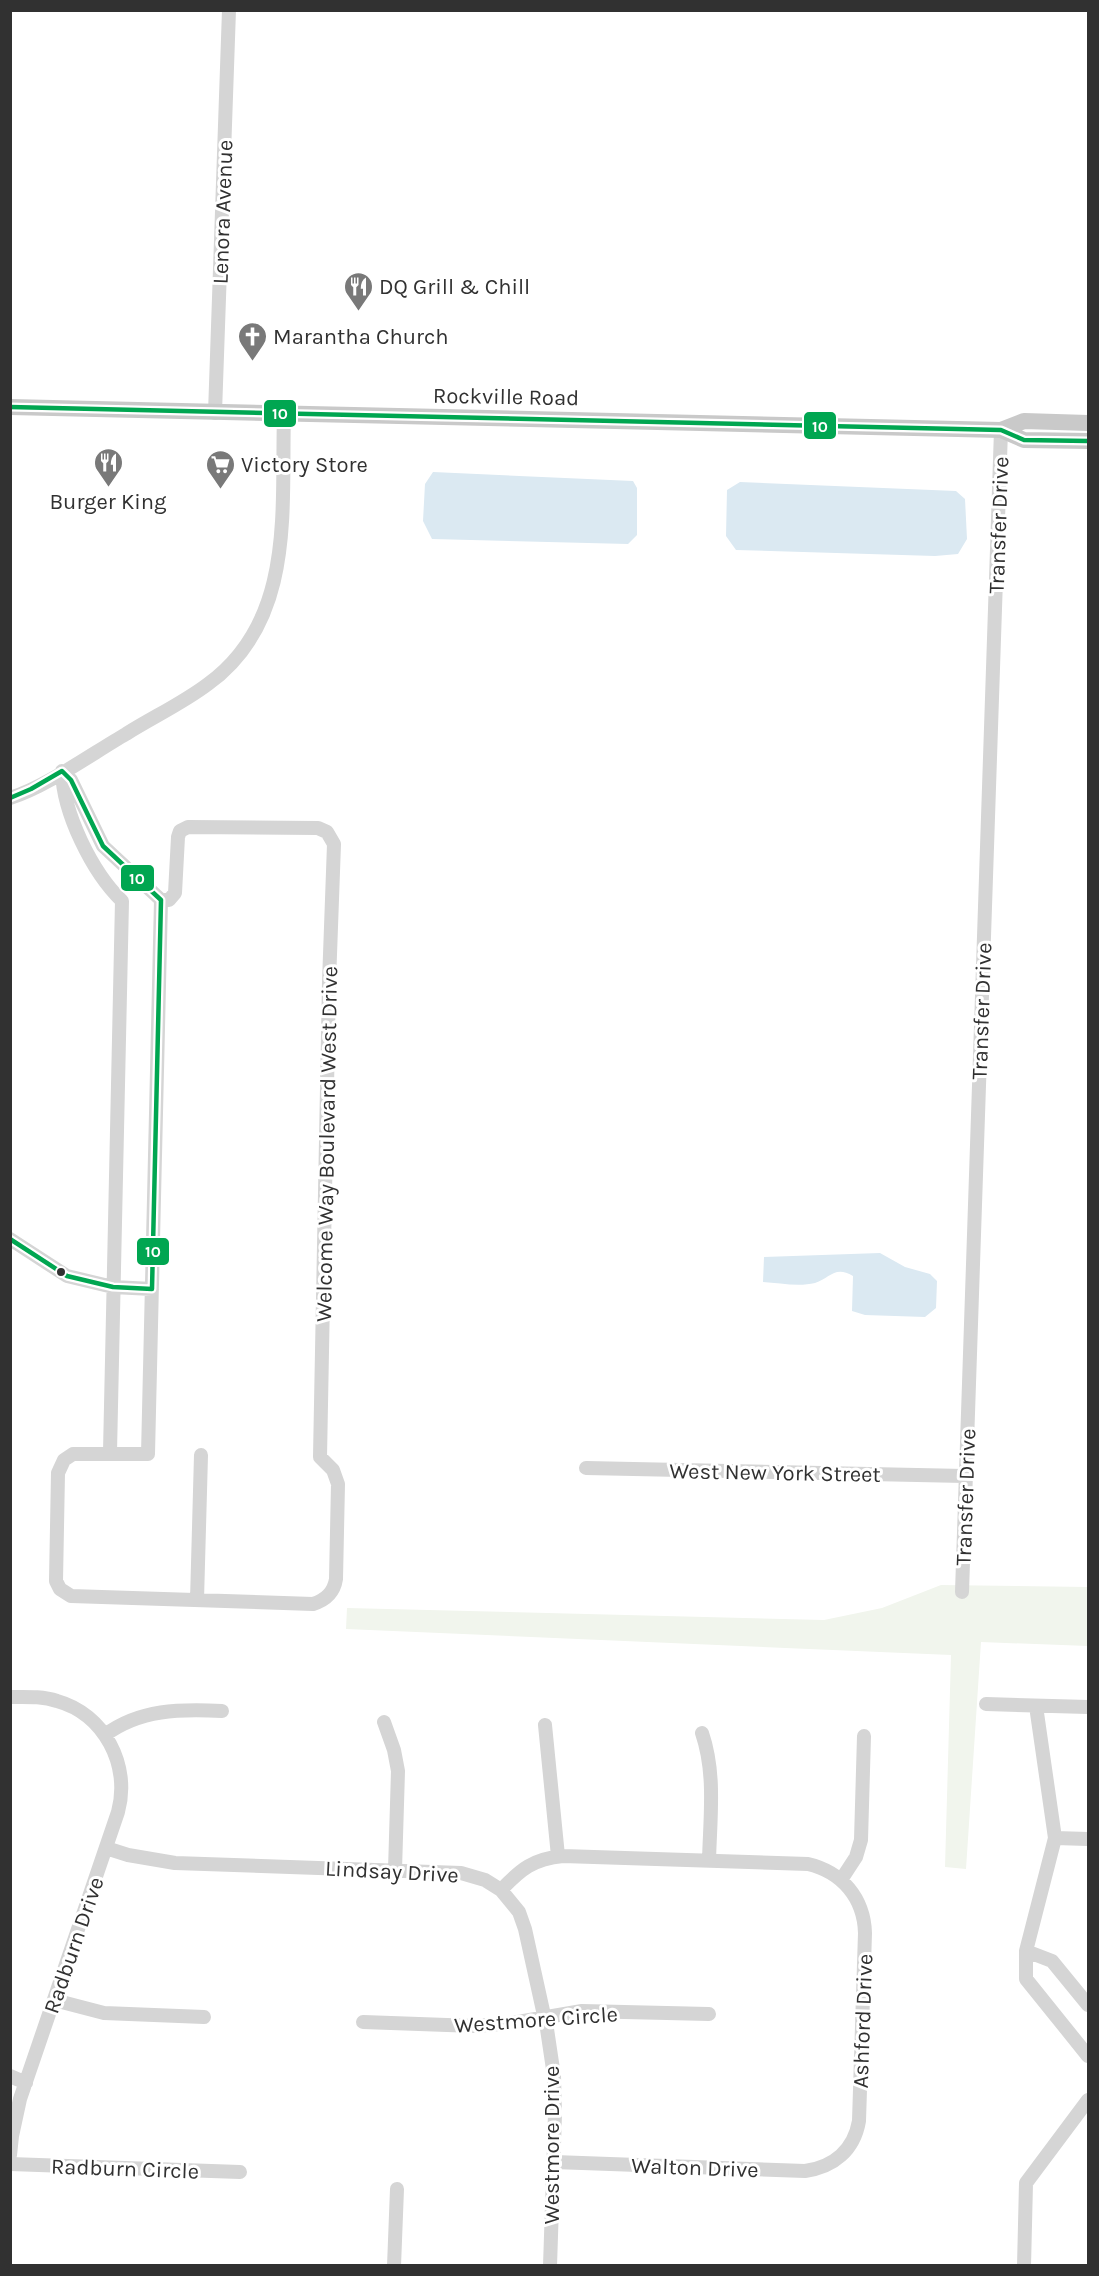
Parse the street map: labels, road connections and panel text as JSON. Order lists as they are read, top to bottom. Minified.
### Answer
{"streets":{"main road":["Rockville Road"],"street":["Lenora Avenue","Transfer Drive","Welcome Way Boulevard West Drive","West New York Street","Lindsay Drive","Radburn Drive","Westmore Circle","Ashford Drive","Westmore Drive","Walton Drive","Radburn Circle"]},"crossings":[["Lenora Avenue","Rockville Road"],["Rockville Road","Transfer Drive"],["Transfer Drive","West New York Street"],["Lindsay Drive","Radburn Drive"],["Lindsay Drive","Westmore Drive"],["Westmore Circle","Westmore Drive"],["Ashford Drive","Walton Drive"],["Westmore Drive","Walton Drive"]],"places":{"restaurant":["DQ Grill & Chill","Burger King"],"church":["Marantha Church"],"supermarket":["Victory Store"]},"lines":["transit line 10"]}
